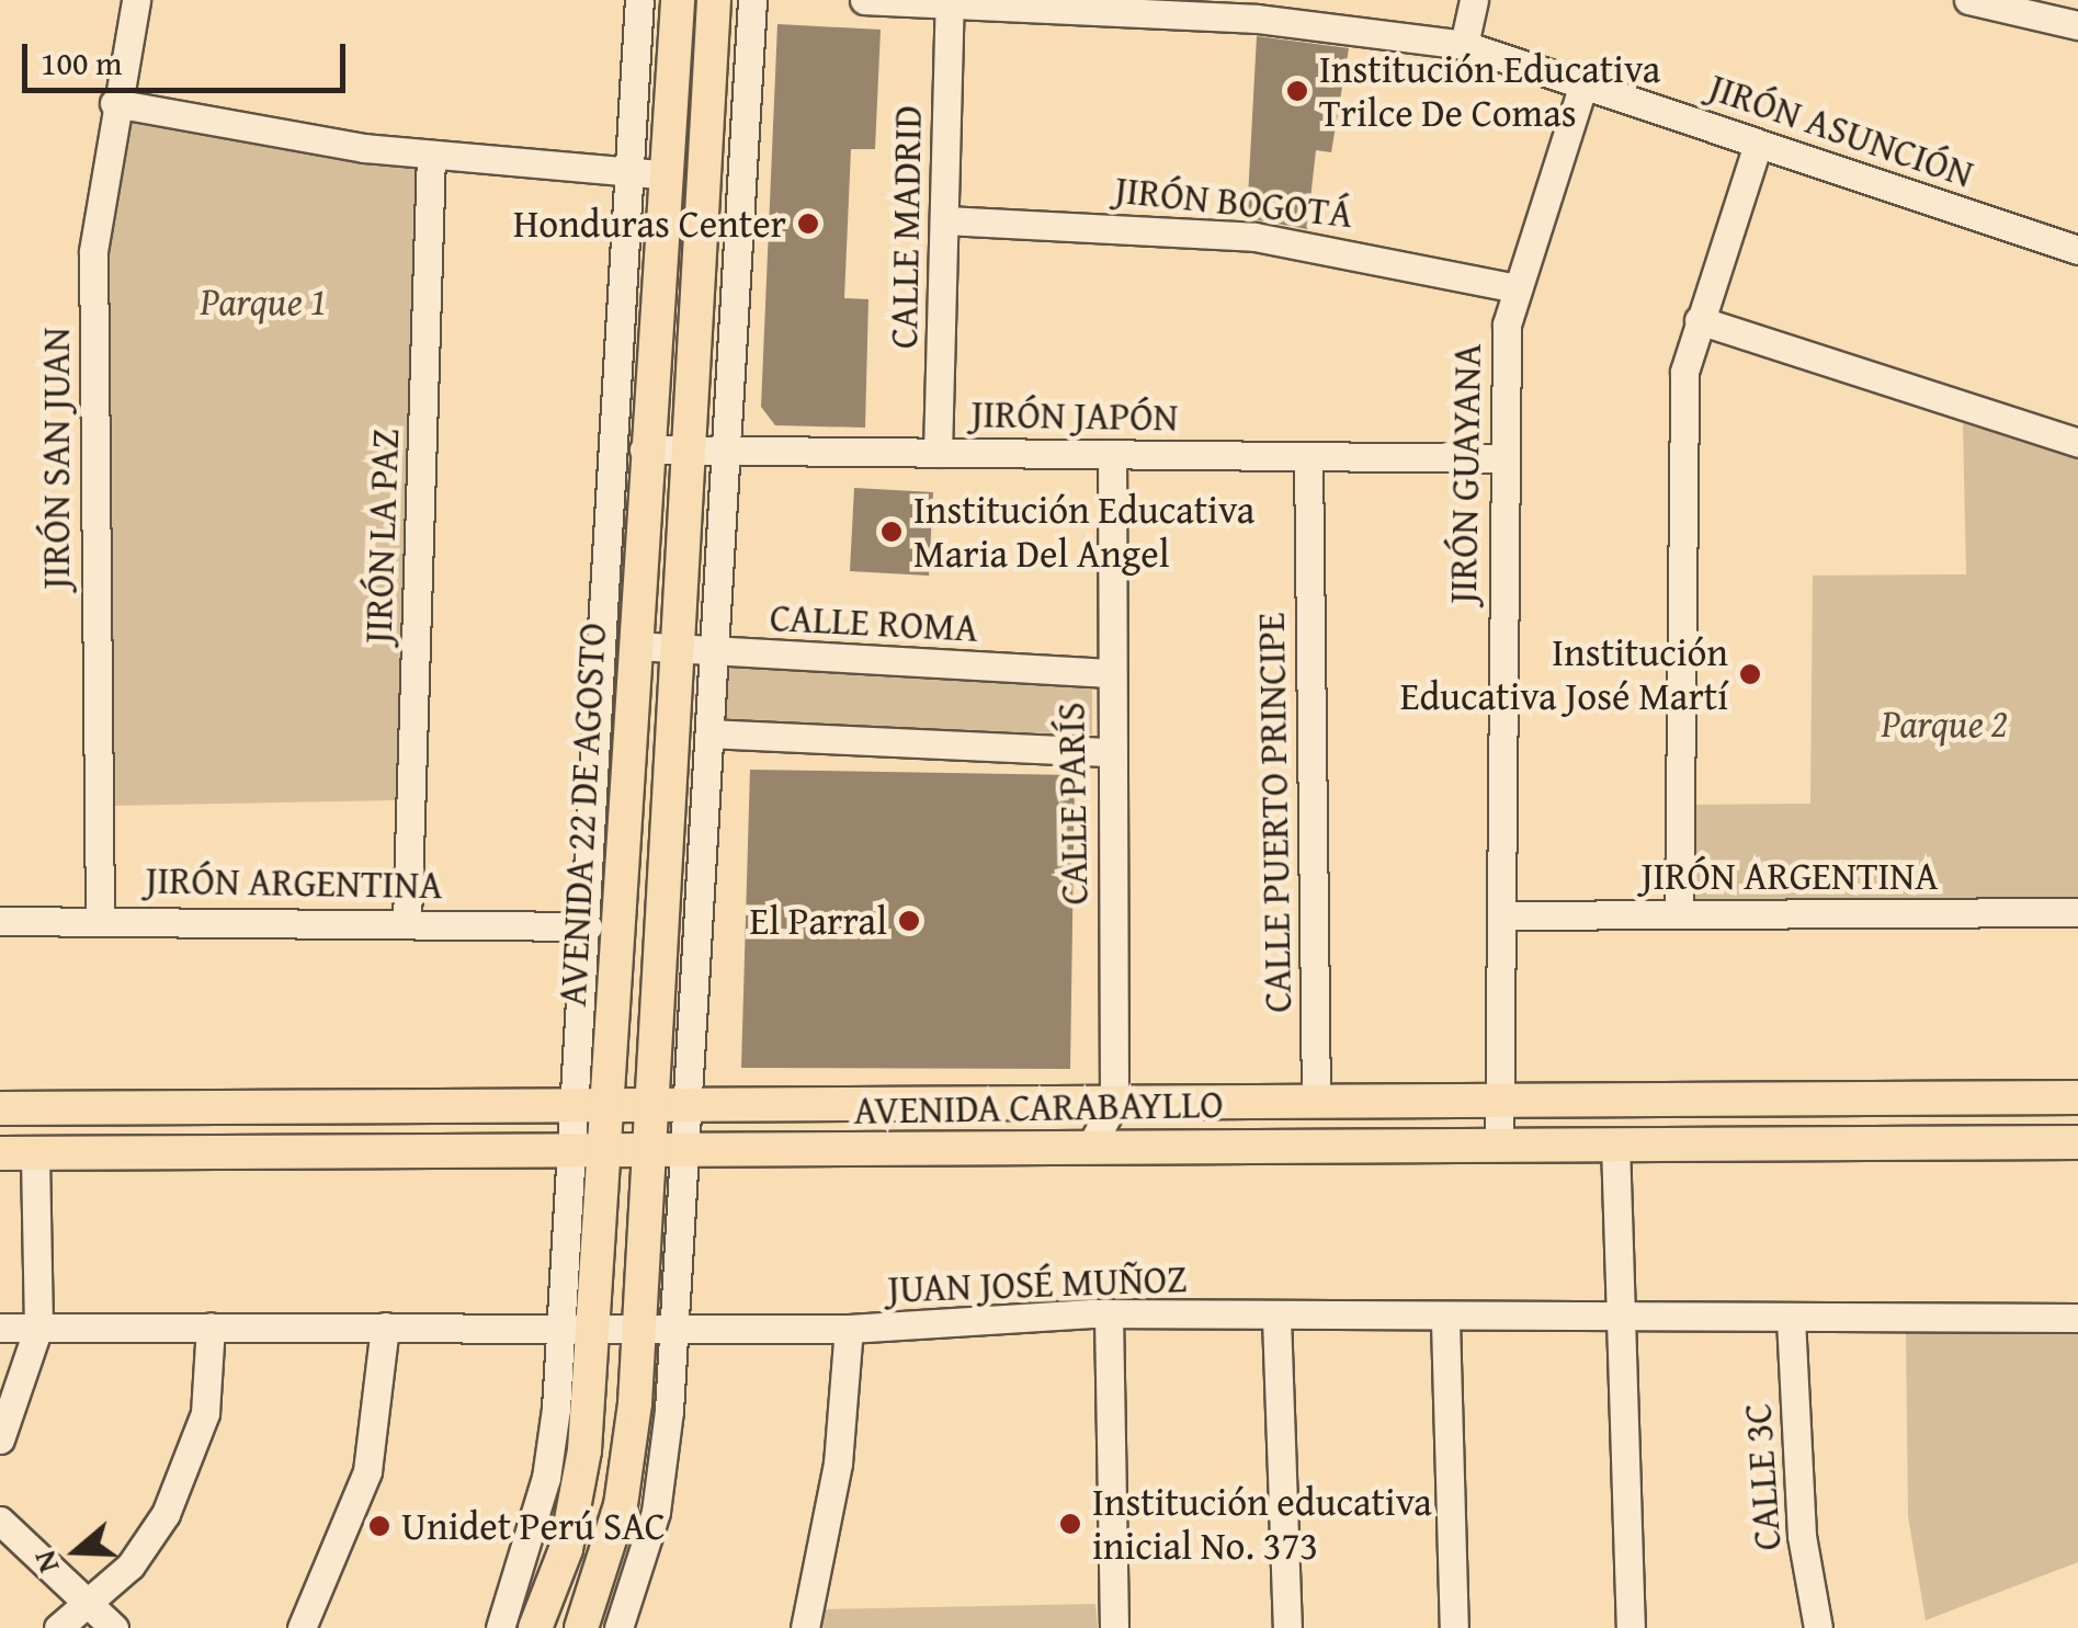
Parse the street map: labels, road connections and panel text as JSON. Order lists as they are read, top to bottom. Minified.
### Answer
{"streets":{"main road":["AVENIDA 22 DE AGOSTO","AVENIDA CARABAYLLO"],"street":["JIRÓN ASUNCIÓN","JIRÓN BOGOTÁ","CALLE MADRID","JIRÓN JAPÓN","JIRÓN SAN JUAN","JIRÓN GUAYANA","JIRÓN LA PAZ","CALLE ROMA","CALLE PARÍS","CALLE PUERTO PRINCIPE","JIRÓN ARGENTINA","JUAN JOSÉ MUÑOZ","CALLE 3C"]},"crossings":[["JIRÓN ASUNCIÓN","CALLE MADRID"],["JIRÓN ASUNCIÓN","JIRÓN GUAYANA"],["JIRÓN BOGOTÁ","CALLE MADRID"],["JIRÓN BOGOTÁ","JIRÓN GUAYANA"],["CALLE MADRID","JIRÓN JAPÓN"],["JIRÓN JAPÓN","JIRÓN GUAYANA"],["JIRÓN JAPÓN","CALLE PARÍS"],["JIRÓN JAPÓN","CALLE PUERTO PRINCIPE"],["JIRÓN JAPÓN","AVENIDA 22 DE AGOSTO"],["JIRÓN SAN JUAN","JIRÓN ARGENTINA"],["JIRÓN GUAYANA","JIRÓN ARGENTINA"],["JIRÓN GUAYANA","AVENIDA CARABAYLLO"],["JIRÓN LA PAZ","JIRÓN ARGENTINA"],["CALLE ROMA","CALLE PARÍS"],["CALLE ROMA","AVENIDA 22 DE AGOSTO"],["CALLE PARÍS","AVENIDA CARABAYLLO"],["CALLE PUERTO PRINCIPE","AVENIDA CARABAYLLO"],["AVENIDA 22 DE AGOSTO","JIRÓN ARGENTINA"],["AVENIDA 22 DE AGOSTO","AVENIDA CARABAYLLO"],["AVENIDA 22 DE AGOSTO","JUAN JOSÉ MUÑOZ"],["JUAN JOSÉ MUÑOZ","CALLE 3C"]],"parks":["Parque 1","Parque 2"],"places":["Institución Educativa Trilce De Comas","Honduras Center","Institución Educativa Maria Del Angel","Institución Educativa José Martí","El Parral","Institución educativa inicial No. 373","Unidet Perú SAC"],"scale_bar":"100 m","north":"left"}
